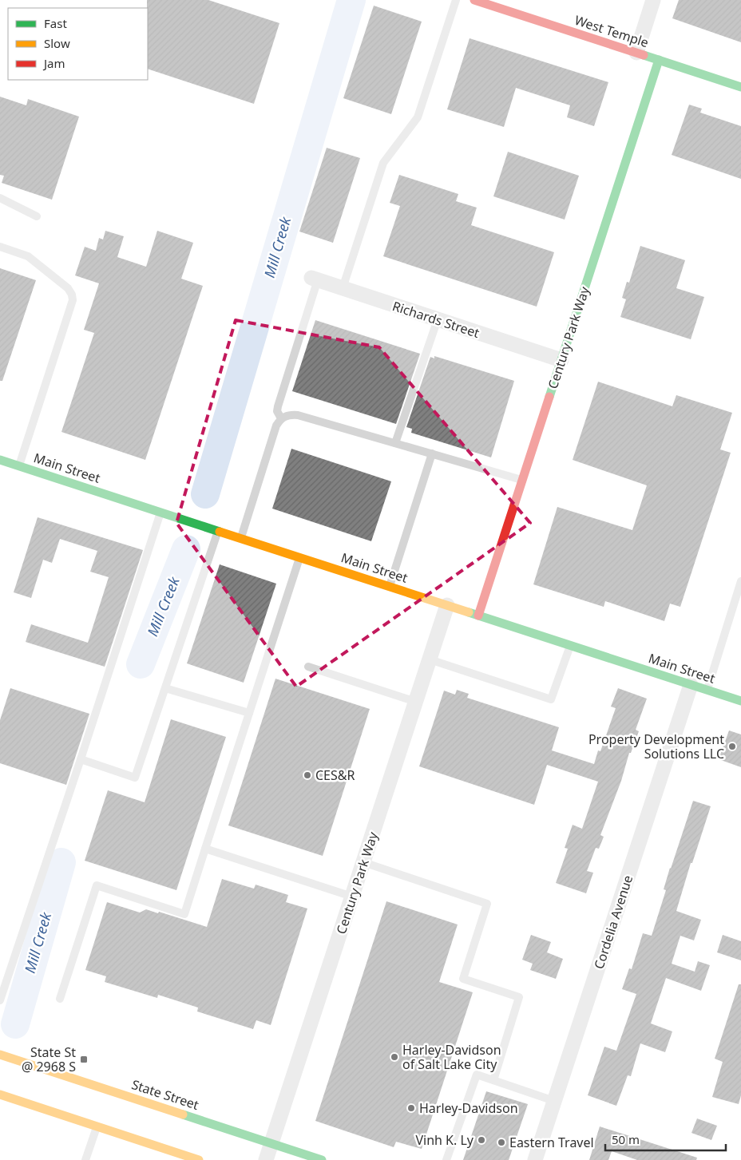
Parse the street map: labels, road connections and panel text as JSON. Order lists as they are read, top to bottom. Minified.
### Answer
{"streets":{"street":["West Temple","Richards Street","Century Park Way","Main Street","Cordelia Avenue","State Street"]},"crossings":[["West Temple","Century Park Way"],["Richards Street","Century Park Way"],["Century Park Way","Main Street"],["Century Park Way","State Street"],["Main Street","Cordelia Avenue"]],"water":["Mill Creek"],"places":{"other":["Property Development Solutions LLC","CES&R","Harley-Davidson of Salt Lake City","Harley-Davidson","Vinh K. Ly","Eastern Travel"],"transit":["State St @ 2968 S"]},"legend":["Fast","Slow","Jam"],"scale_bar":"50 m"}
